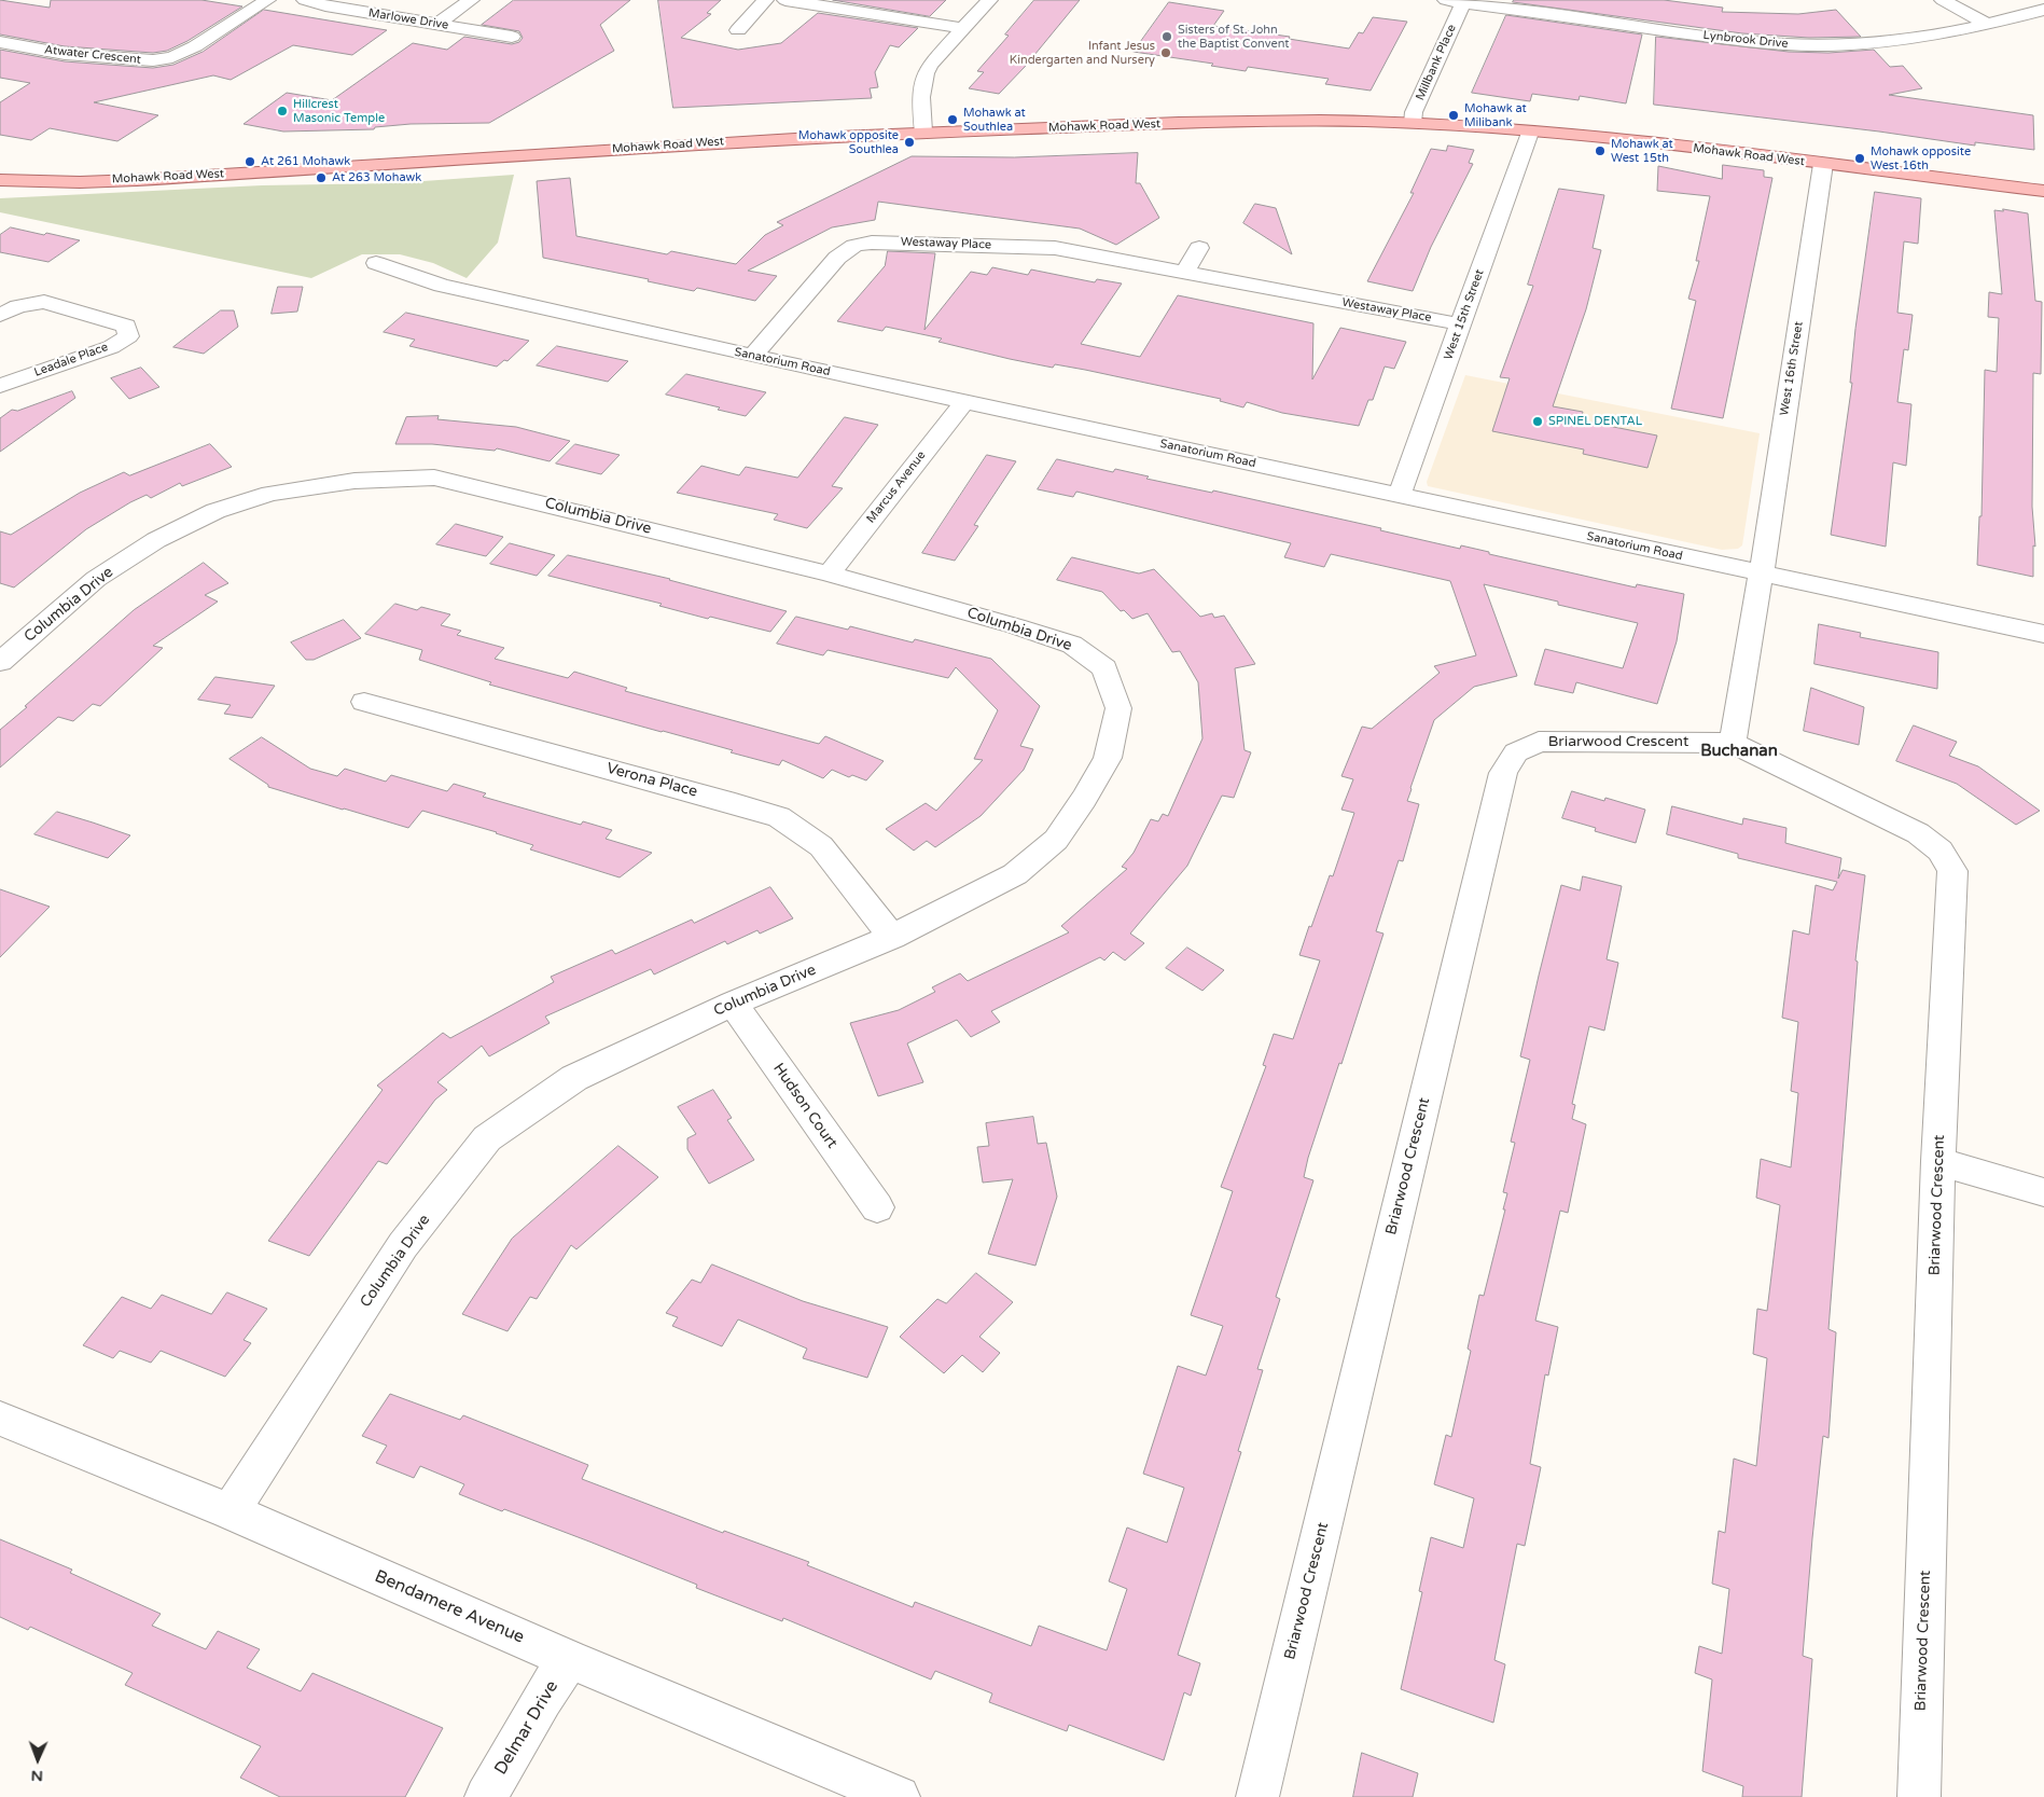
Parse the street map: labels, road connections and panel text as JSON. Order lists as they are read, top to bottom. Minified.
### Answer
{"streets":{"main road":["Mohawk Road West"],"street":["Marlowe Drive","Lynbrook Drive","Atwater Crescent","Millbank Place","Westaway Place","West 15th Street","Leadale Place","Sanatorium Road","West 16th Street","Marcus Avenue","Columbia Drive","Briarwood Crescent","Verona Place","Hudson Court","Bendamere Avenue","Delmar Drive"]},"crossings":[["Lynbrook Drive","Millbank Place"],["Millbank Place","Mohawk Road West"],["Mohawk Road West","West 15th Street"],["Mohawk Road West","West 16th Street"],["Westaway Place","West 15th Street"],["Westaway Place","Sanatorium Road"],["West 15th Street","Sanatorium Road"],["Sanatorium Road","West 16th Street"],["Sanatorium Road","Marcus Avenue"],["Marcus Avenue","Columbia Drive"],["Columbia Drive","Verona Place"],["Columbia Drive","Hudson Court"],["Columbia Drive","Bendamere Avenue"],["Bendamere Avenue","Delmar Drive"]],"districts":["Buchanan"],"places":["Sisters of St. John the Baptist Convent","Infant Jesus Kindergarten and Nursery","Hillcrest Masonic Temple","Mohawk at Milibank","Mohawk at Southlea","Mohawk opposite Southlea","Mohawk at West 15th","Mohawk opposite West 16th","At 261 Mohawk","At 263 Mohawk","SPINEL DENTAL"],"north":"bottom"}
